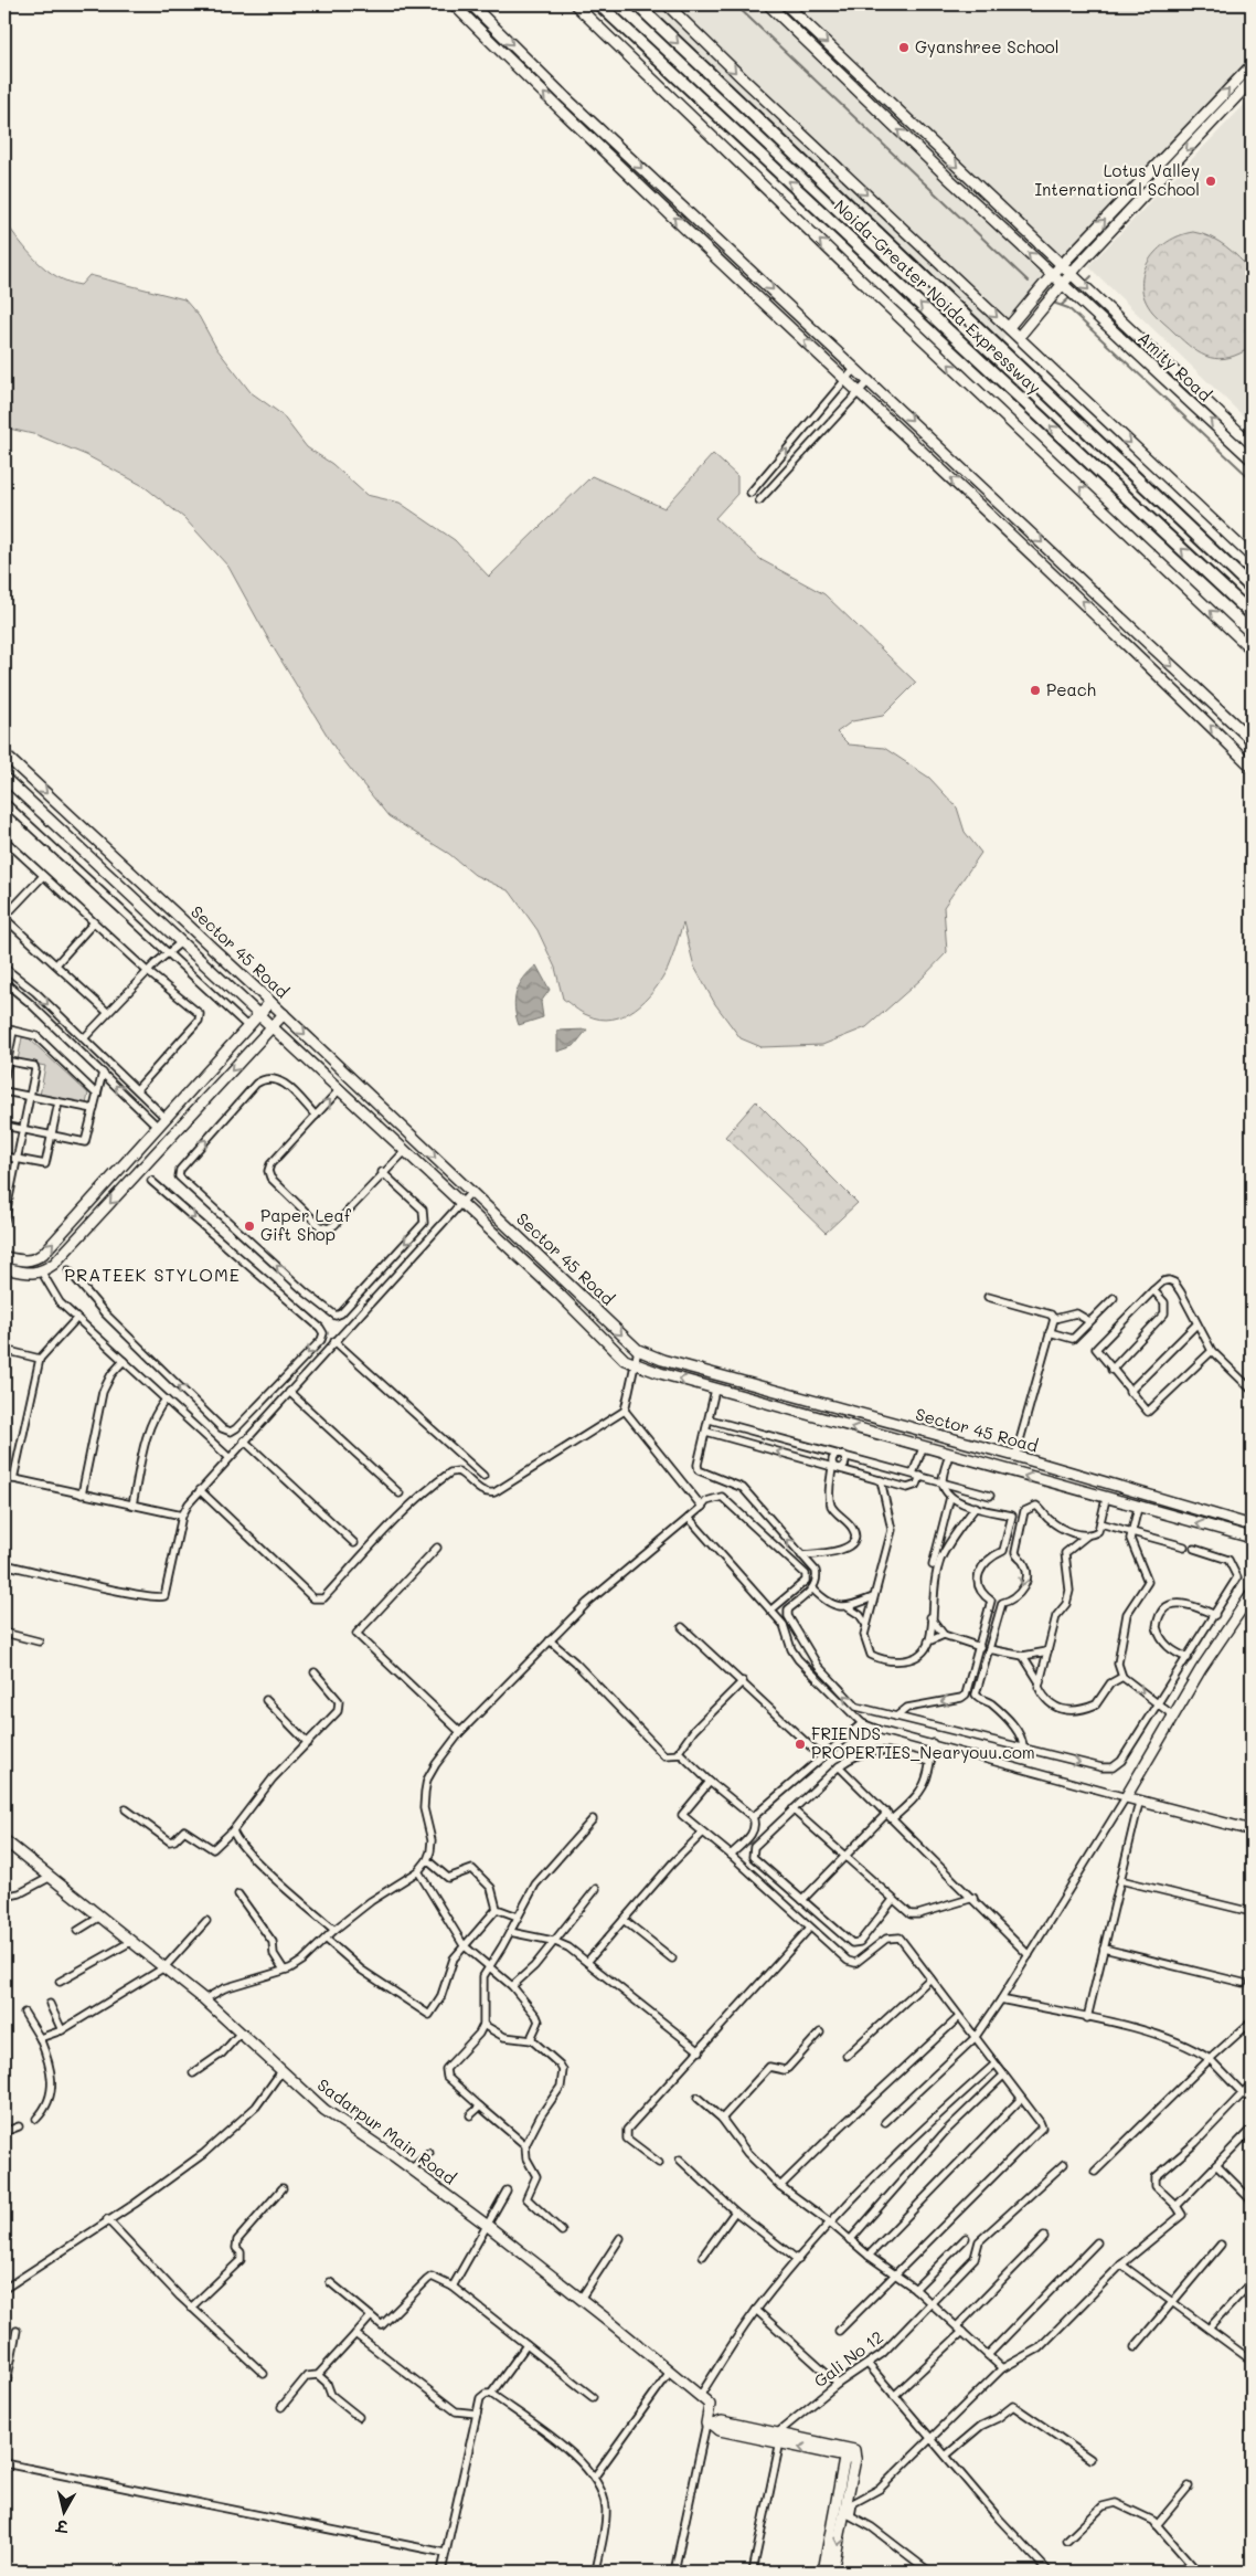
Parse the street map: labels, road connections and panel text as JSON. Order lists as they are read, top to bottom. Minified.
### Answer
{"streets":{"highway":["Noida-Greater Noida Expressway"],"street":["Amity Road","Sector 45 Road","Sadarpur Main Road","Gali No 12"]},"districts":["PRATEEK STYLOME"],"places":["Gyanshree School","Lotus Valley International School","Peach","Paper Leaf Gift Shop","FRIENDS PROPERTIES_Nearyouu.com"],"north":"bottom"}
